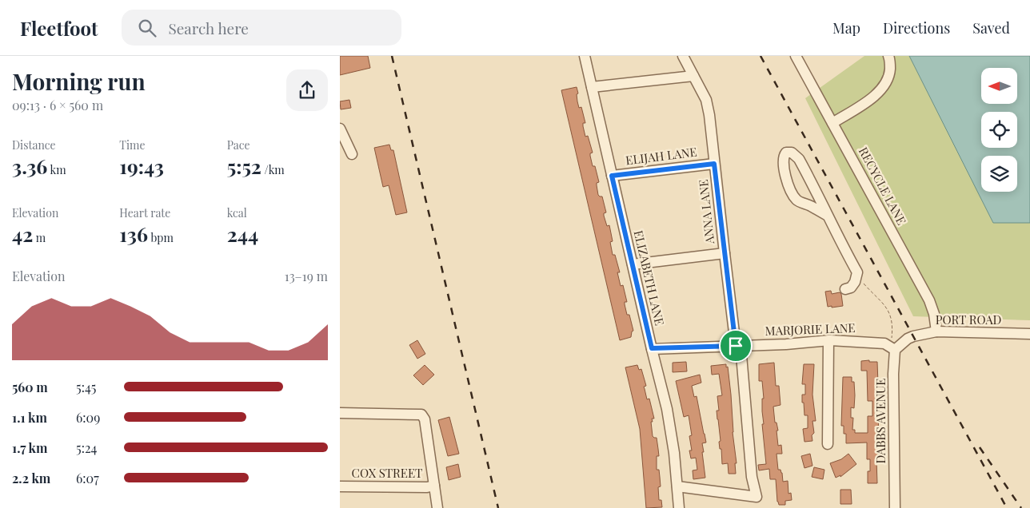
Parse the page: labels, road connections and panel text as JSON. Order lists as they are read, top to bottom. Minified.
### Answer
{"streets":{"street":["ELIJAH LANE","RECYCLE LANE","ANNA LANE","ELIZABETH LANE","PORT ROAD","MARJORIE LANE","DABBS AVENUE","COX STREET"]},"crossings":[["ELIJAH LANE","ANNA LANE"],["ELIJAH LANE","ELIZABETH LANE"],["RECYCLE LANE","PORT ROAD"],["ANNA LANE","ELIZABETH LANE"],["ANNA LANE","MARJORIE LANE"],["ELIZABETH LANE","MARJORIE LANE"],["PORT ROAD","MARJORIE LANE"],["PORT ROAD","DABBS AVENUE"],["MARJORIE LANE","DABBS AVENUE"]],"north":"left","page":{"header":"Fleetfoot","search":"Search here","nav":["Map","Directions","Saved"],"heading":["Morning run","09:13 · 6 × 560 m"],"stats":[["Distance","3.36 km"],["Time","19:43"],["Pace","5:52 /km"],["Elevation","42 m"],["Heart rate","136 bpm"],["kcal","244"]],"chart":["Elevation","13–19 m"],"list":[{"name":"560 m","note":"5:45"},{"name":"1.1 km","note":"6:09"},{"name":"1.7 km","note":"5:24"},{"name":"2.2 km","note":"6:07"}]}}
